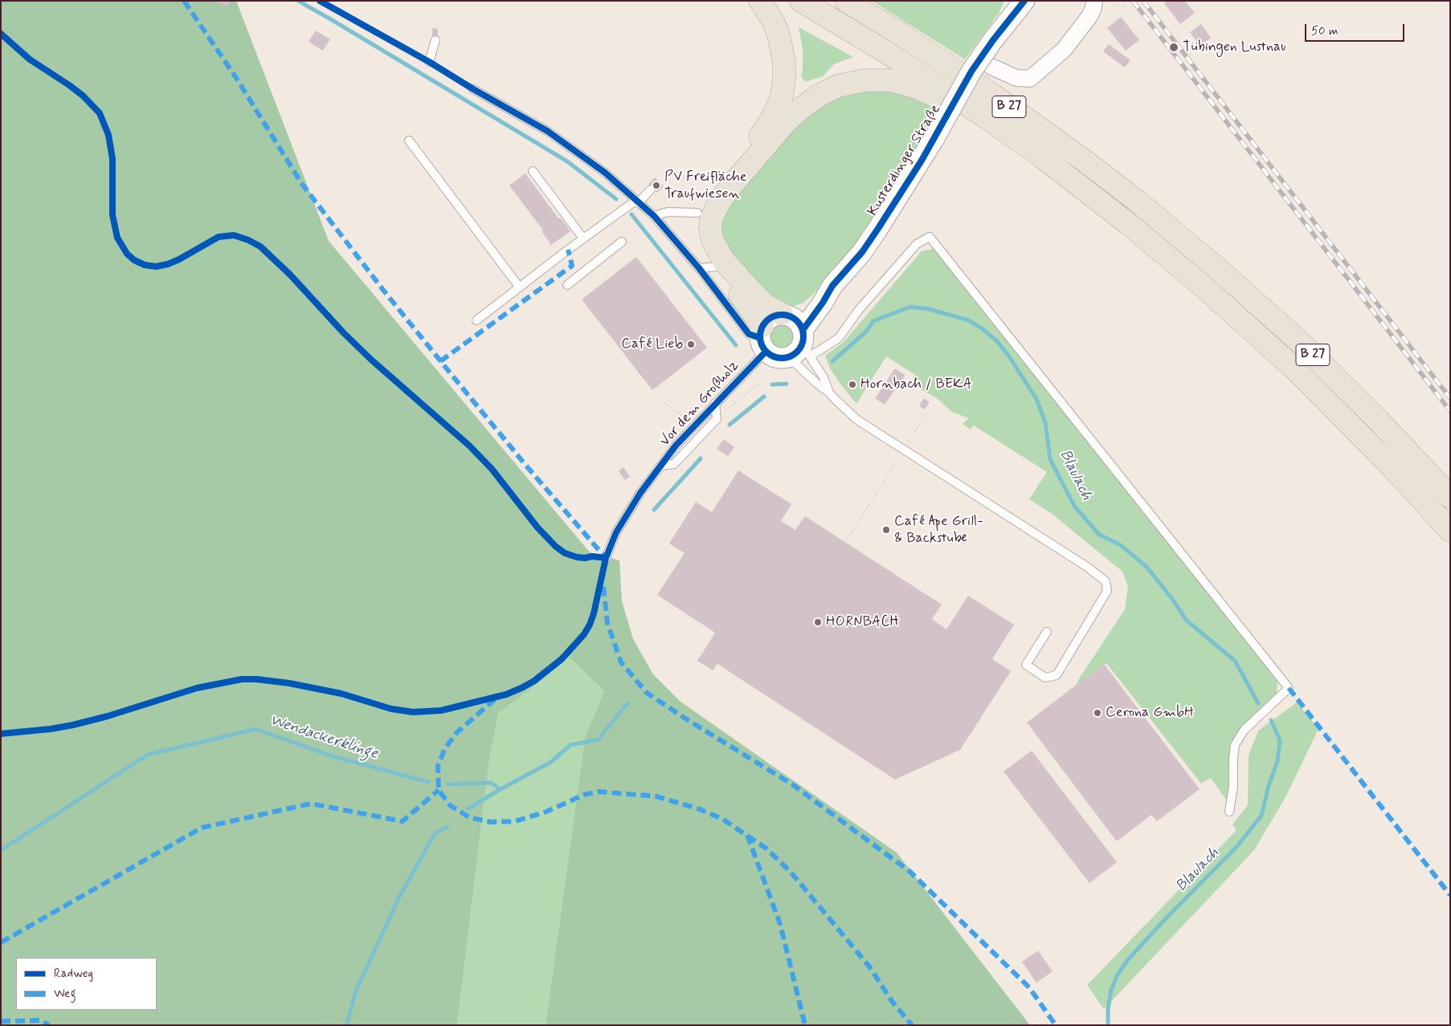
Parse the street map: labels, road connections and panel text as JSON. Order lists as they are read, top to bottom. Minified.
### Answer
{"streets":{"highway":["B 27"],"street":["Kusterdinger Straße"],"lane":["Vor dem Großholz"]},"crossings":[["Kusterdinger Straße","Vor dem Großholz"]],"water":["Blaulach","Wendackerklinge"],"places":["Tübingen Lustnau","PV Freifläche Traufwiesen","Café Lieb","Hornbach / BEKA","Café Ape Grill- & Backstube","HORNBACH","Cerona GmbH"],"legend":["Radweg","Weg"],"scale_bar":"50 m"}
